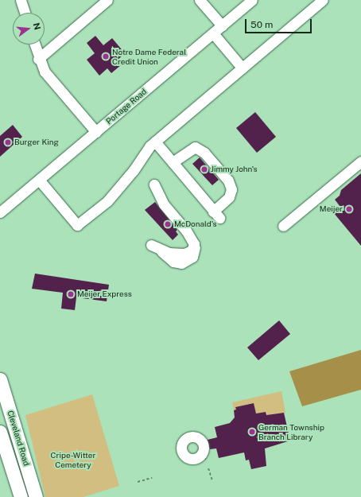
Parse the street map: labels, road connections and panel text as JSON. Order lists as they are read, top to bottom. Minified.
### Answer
{"streets":{"main road":["Cleveland Road"],"street":["Portage Road"]},"parks":["Cripe-Witter Cemetery"],"places":["Notre Dame Federal Credit Union","Burger King","Jimmy John's","Meijer","McDonald's","Meijer Express","German Township Branch Library"],"scale_bar":"50 m","north":"right"}
